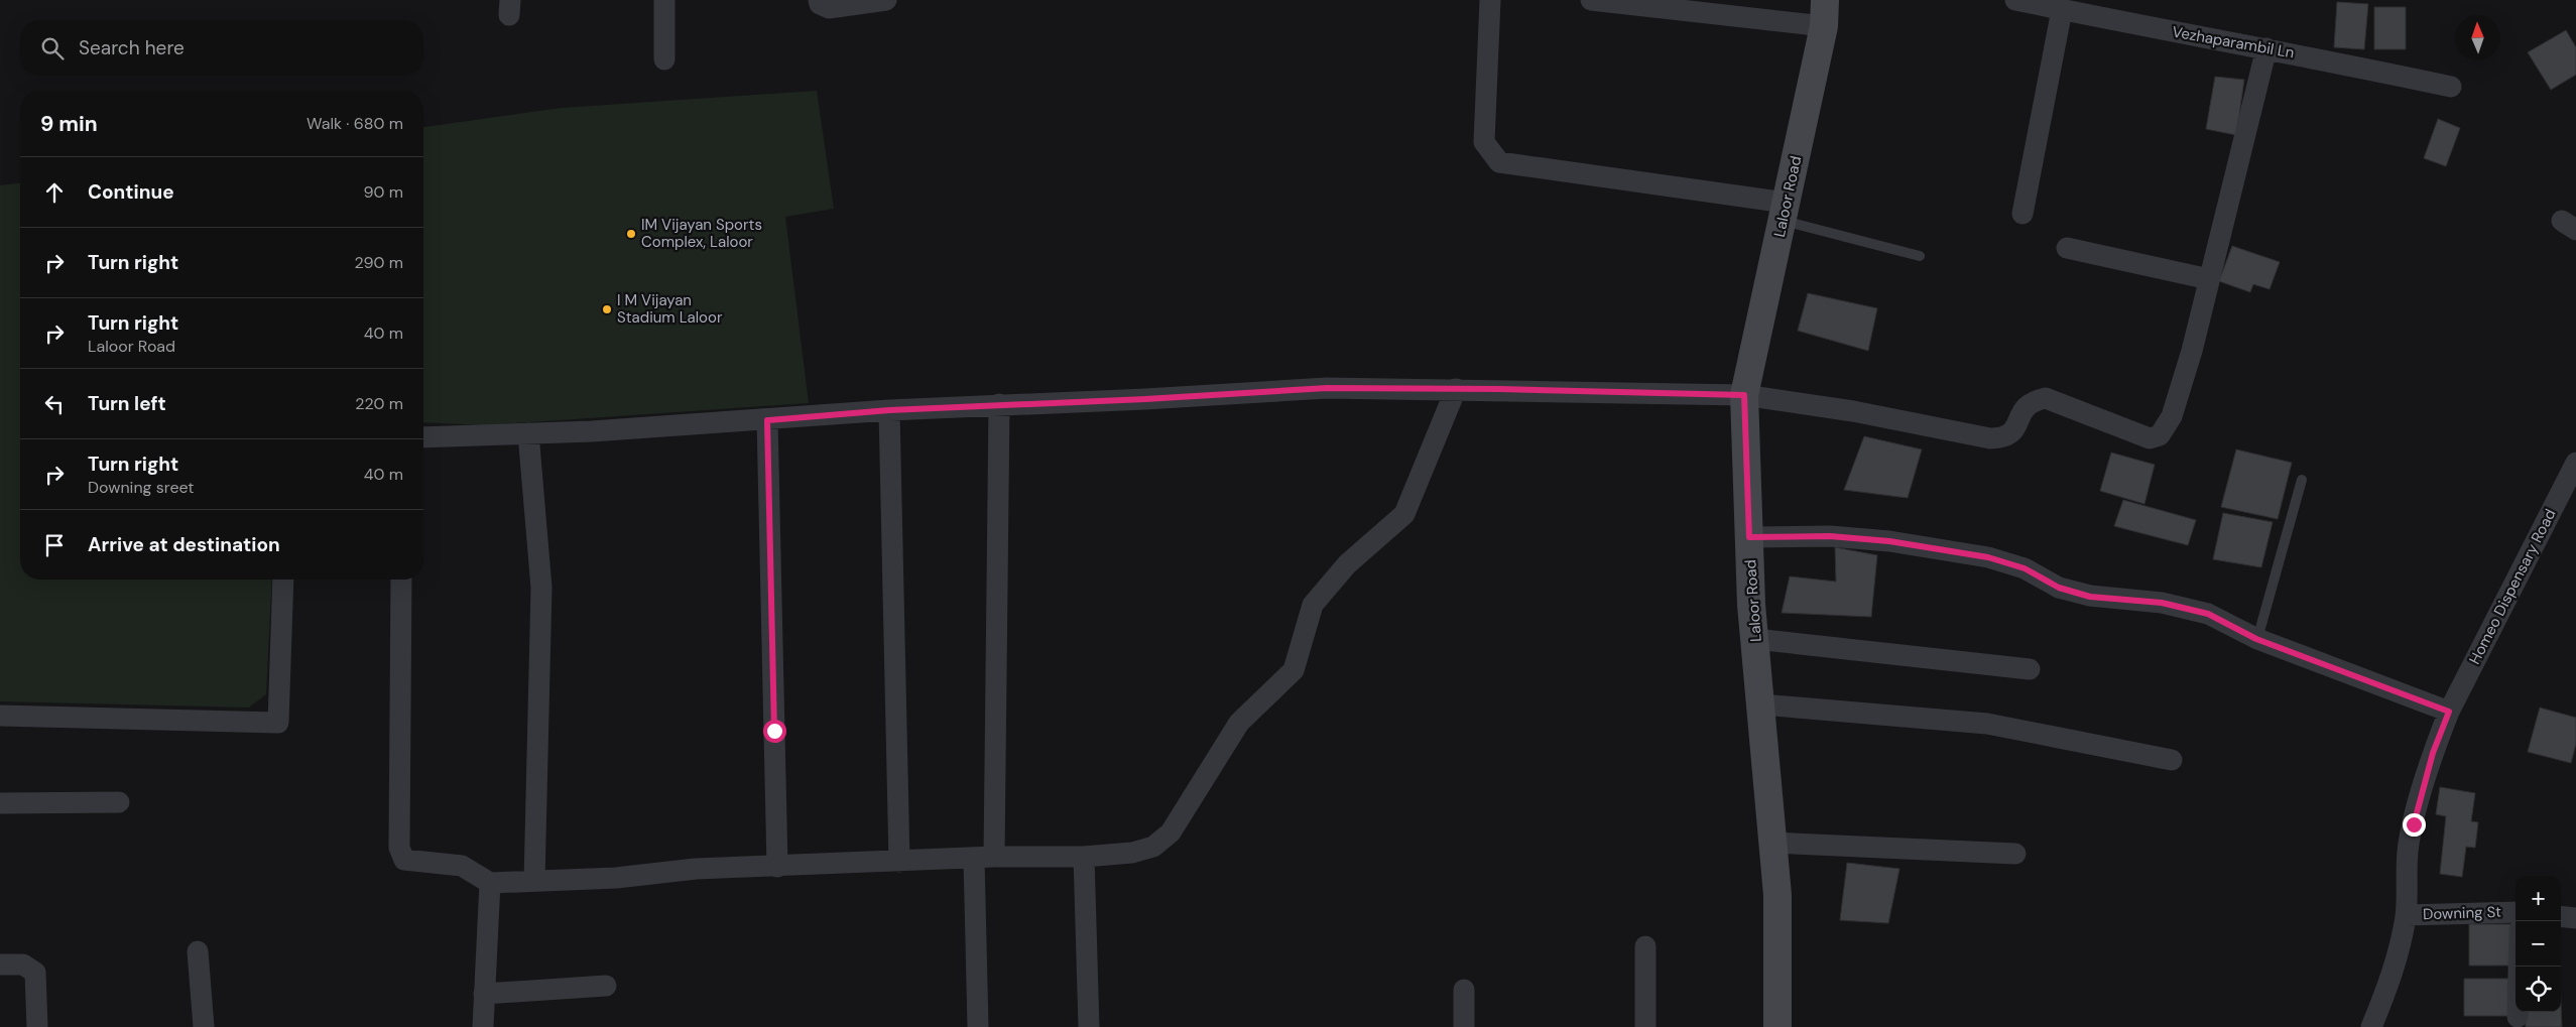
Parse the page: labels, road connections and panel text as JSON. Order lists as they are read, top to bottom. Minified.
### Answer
{"streets":{"street":["Vezhaparambil Ln","Laloor Road","Homeo Dispensary Road","Downing St"]},"crossings":[["Homeo Dispensary Road","Downing St"]],"places":["IM Vijayan Sports Complex, Laloor","I M Vijayan Stadium Laloor"],"north":"top","page":{"search":"Search here","heading":["9 min","Walk · 680 m"],"list":[["Continue","90 m"],["Turn right","290 m"],["Turn right","Laloor Road","40 m"],["Turn left","220 m"],["Turn right","Downing sreet","40 m"],"Arrive at destination"],"map_buttons":["+","−"]}}
